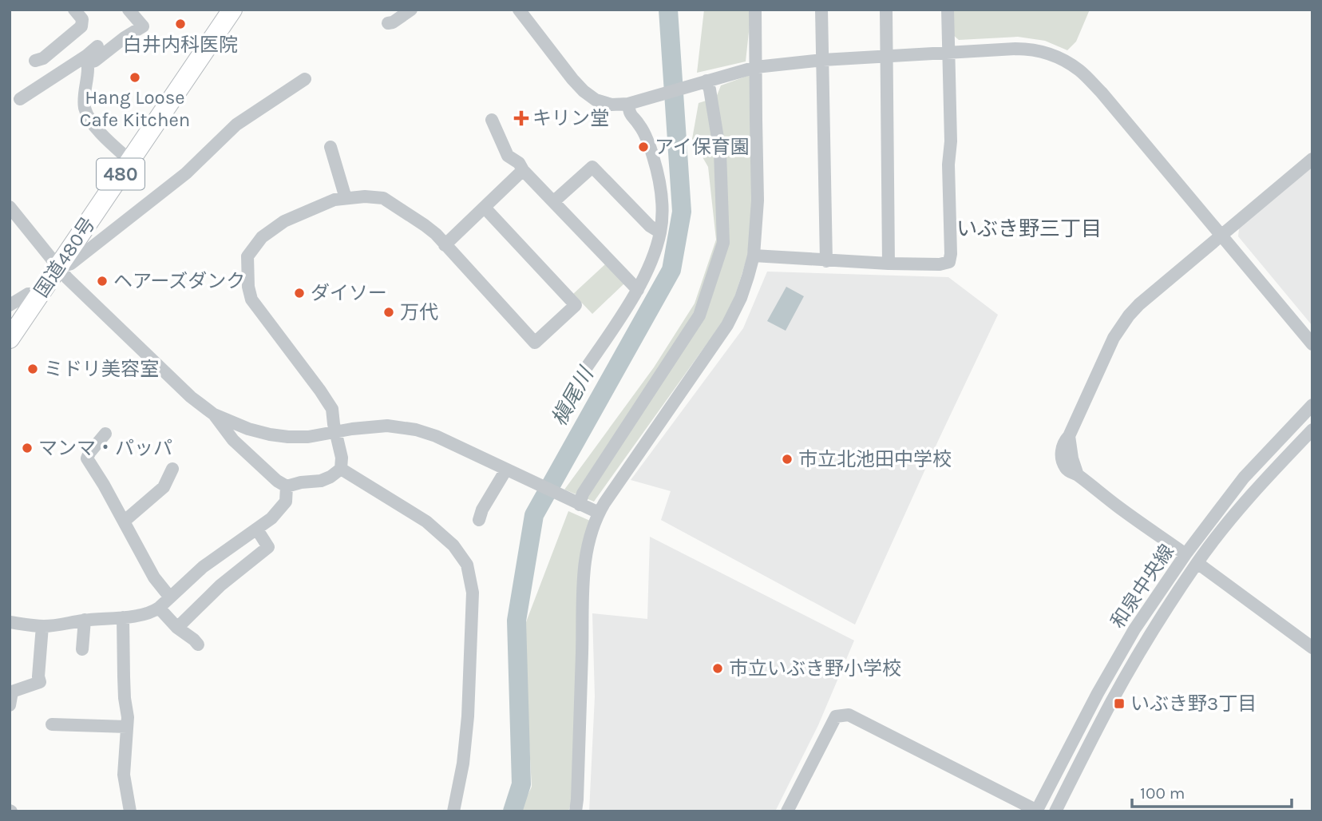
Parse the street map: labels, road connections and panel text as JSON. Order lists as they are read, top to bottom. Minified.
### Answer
{"streets":{"highway":["480","国道480号"],"street":["和泉中央線"]},"districts":["いぶき野三丁目"],"water":["槇尾川"],"places":{"other":["白井内科医院","Hang Loose Cafe Kitchen","アイ保育園","ヘアーズダンク","ダイソー","万代","ミドリ美容室","マンマ・パッパ","市立北池田中学校","市立いぶき野小学校"],"health":["キリン堂"],"transit":["いぶき野3丁目"]},"scale_bar":"100 m"}
